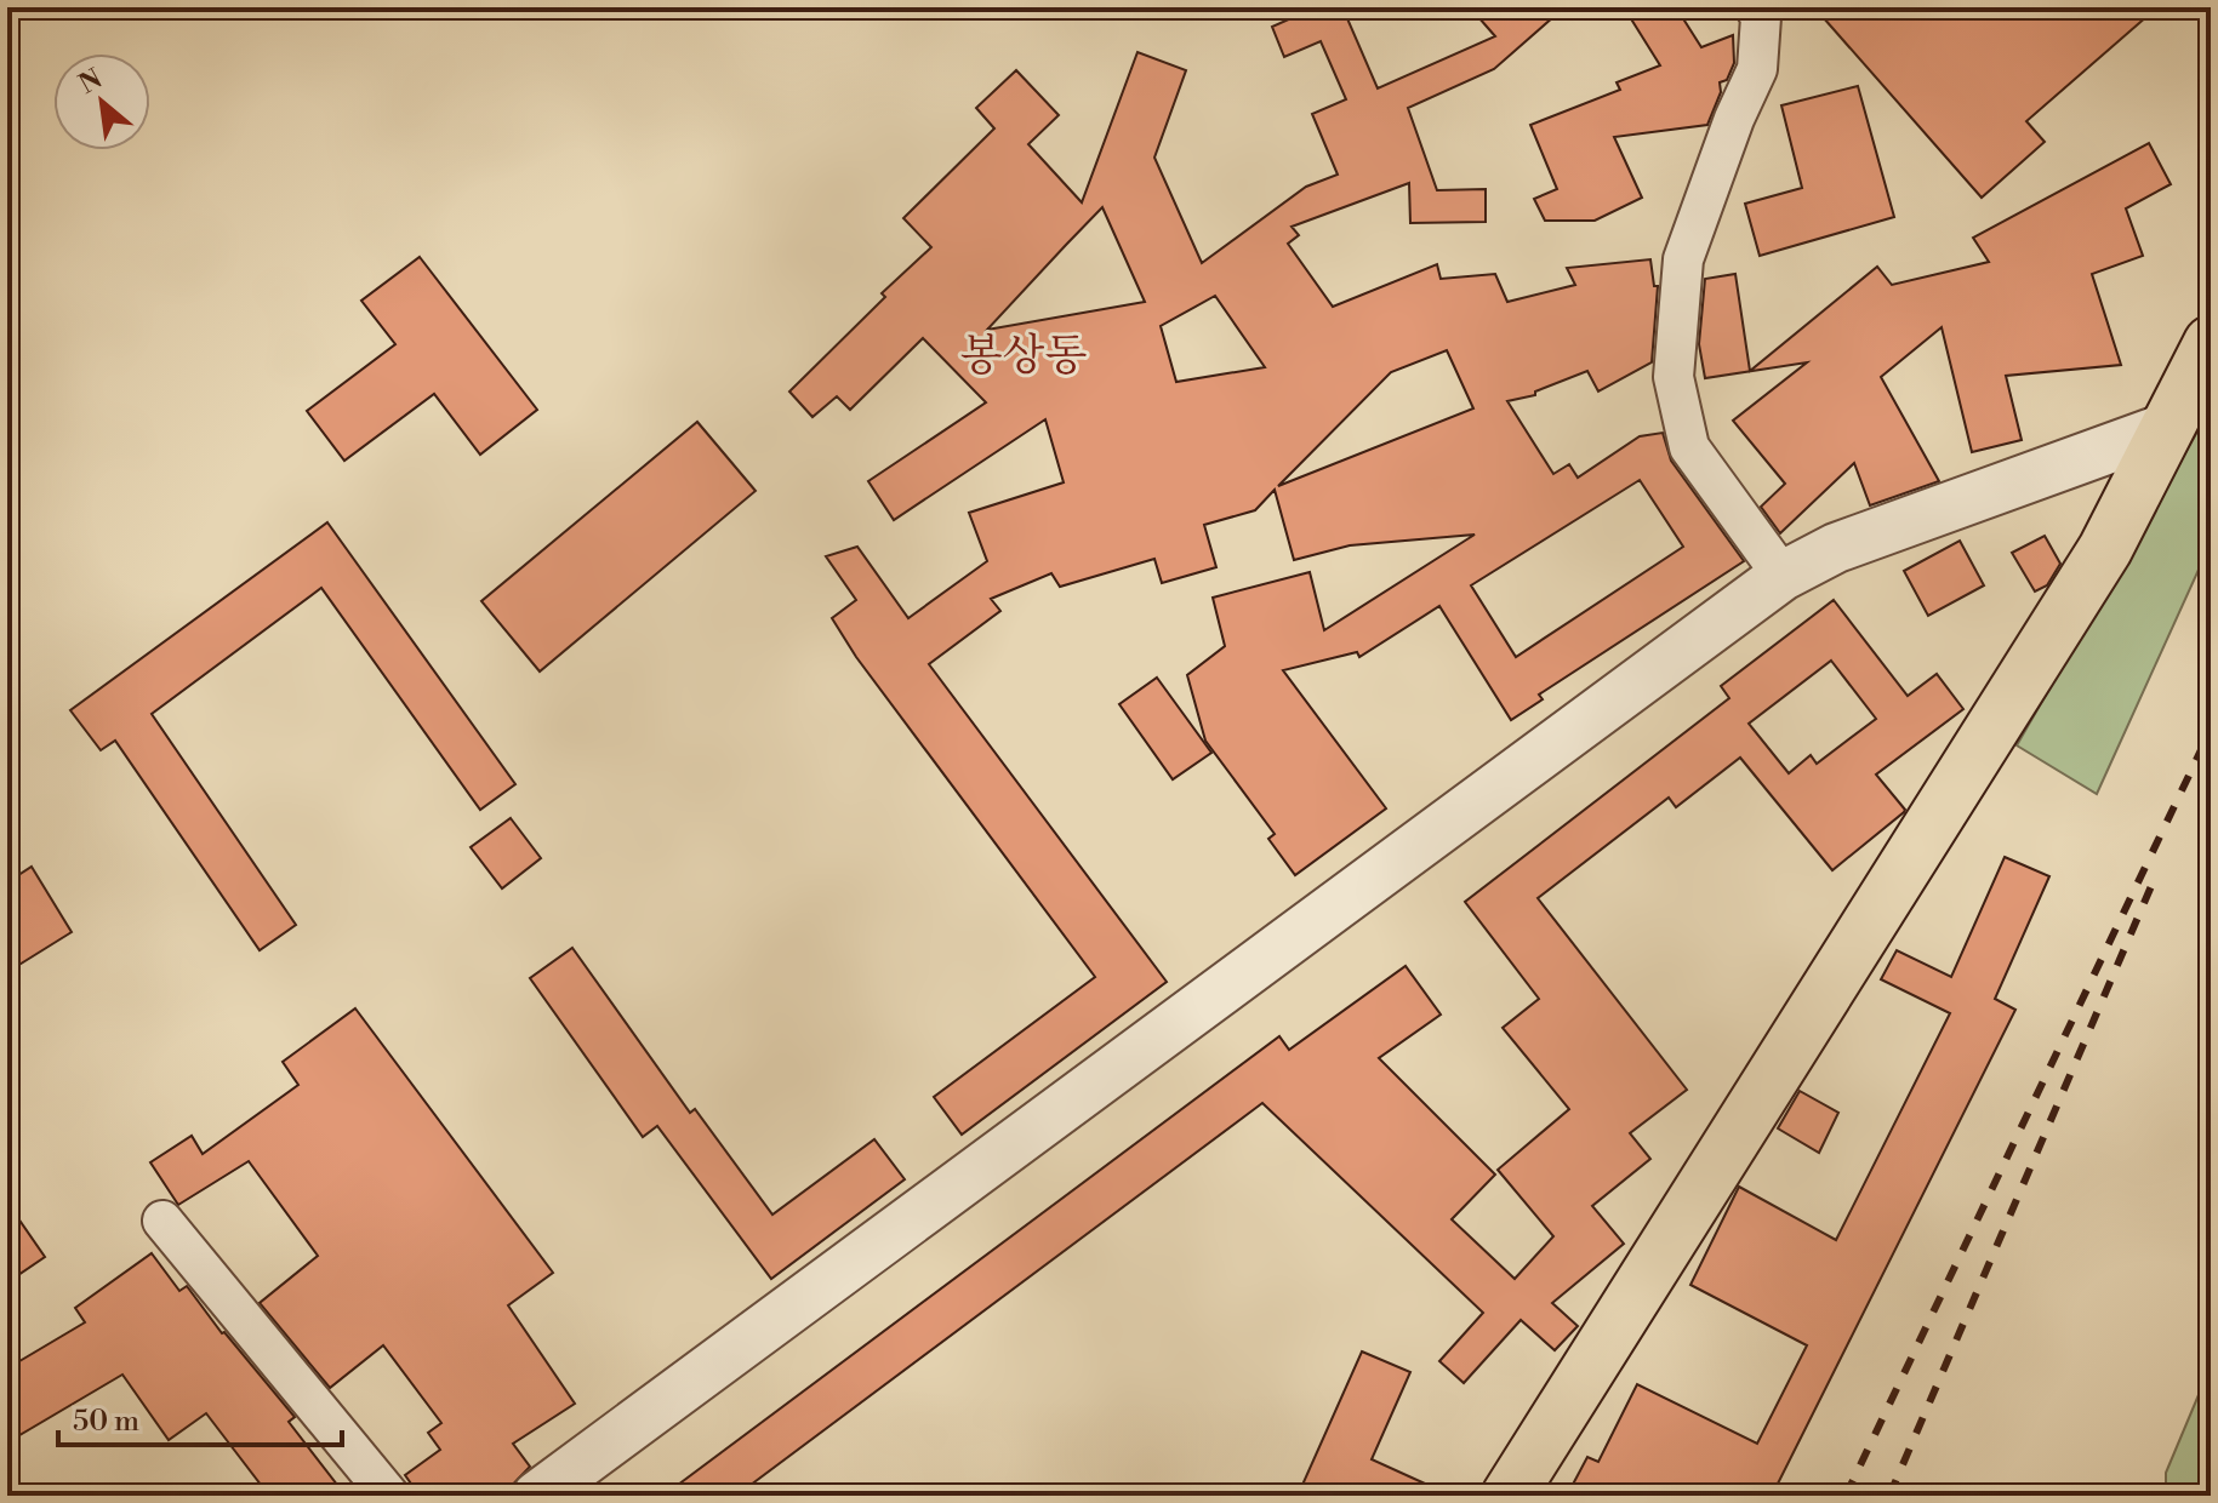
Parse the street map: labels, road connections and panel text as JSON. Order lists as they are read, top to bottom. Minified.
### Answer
{"districts":["봉상동"],"scale_bar":"50 m","north":"top left"}
